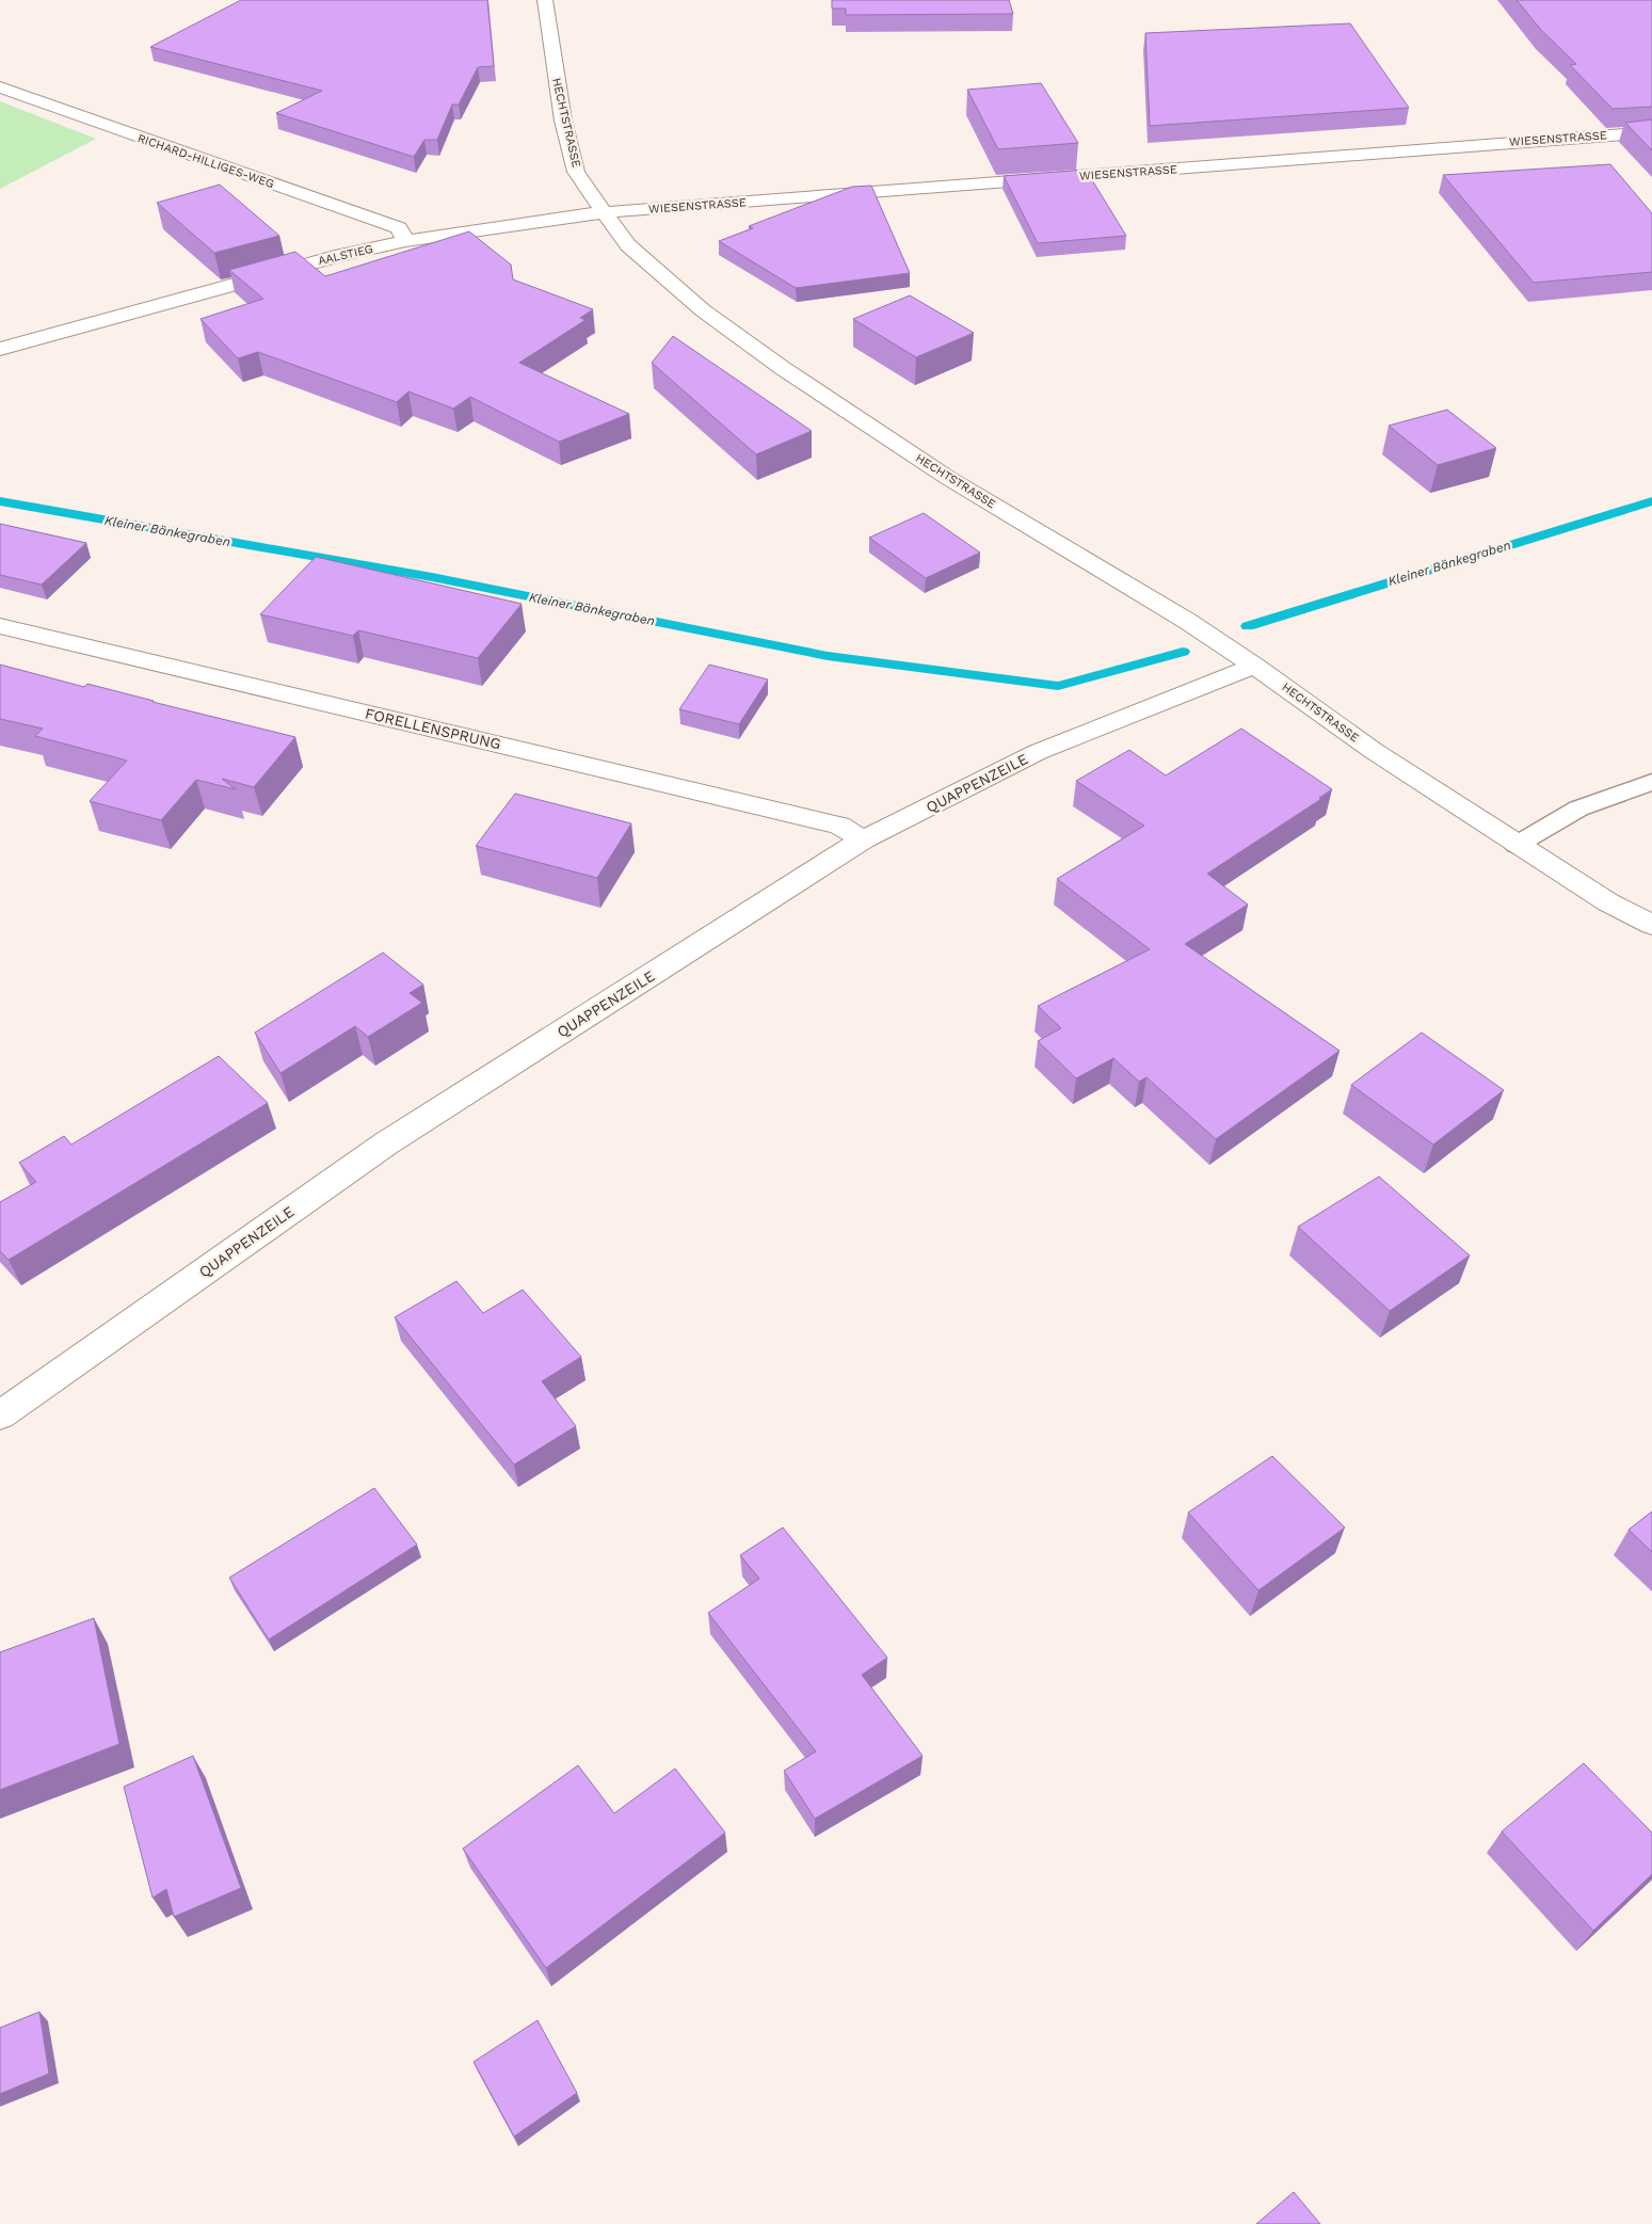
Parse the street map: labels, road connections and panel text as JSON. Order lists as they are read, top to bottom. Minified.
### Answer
{"streets":{"street":["HECHTSTRASSE","WIESENSTRASSE","RICHARD-HILLIGES-WEG","AALSTIEG","FORELLENSPRUNG","QUAPPENZEILE"]},"crossings":[["HECHTSTRASSE","WIESENSTRASSE"],["HECHTSTRASSE","AALSTIEG"],["HECHTSTRASSE","QUAPPENZEILE"],["WIESENSTRASSE","AALSTIEG"],["RICHARD-HILLIGES-WEG","AALSTIEG"],["FORELLENSPRUNG","QUAPPENZEILE"]],"water":["Kleiner Bänkegraben"]}
